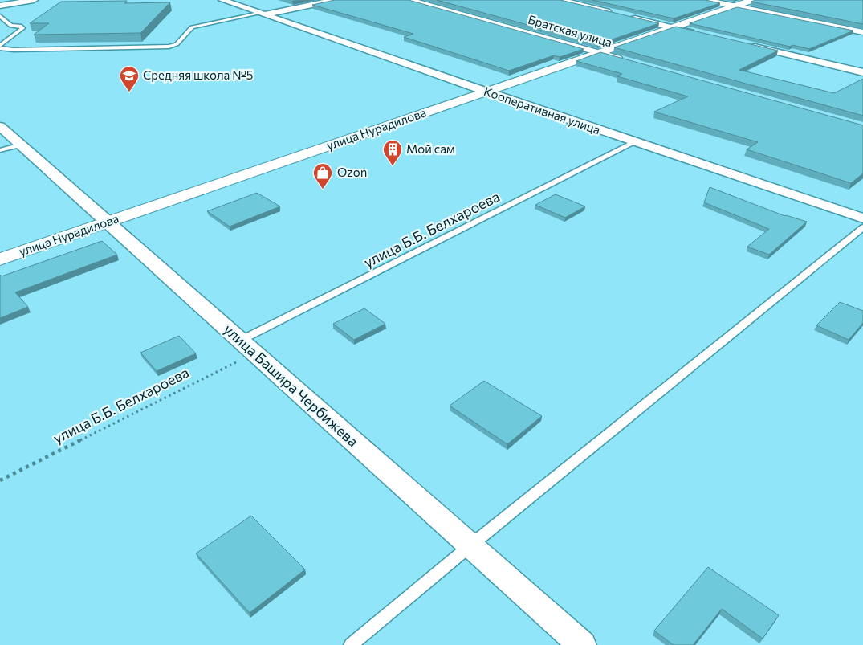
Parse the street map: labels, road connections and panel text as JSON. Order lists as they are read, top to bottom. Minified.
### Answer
{"streets":{"street":["Братская улица","Кооперативная улица","улица Нурадилова","улица Башира Чербижева"],"lane":["улица Б.Б. Белхароева"]},"crossings":[["Братская улица","улица Нурадилова"],["Кооперативная улица","улица Нурадилова"],["Кооперативная улица","улица Б.Б. Белхароева"],["улица Нурадилова","улица Башира Чербижева"],["улица Б.Б. Белхароева","улица Башира Чербижева"]],"places":{"school or university":["Средняя школа №5"],"building":["Мой сам"],"shop":["Ozon"]}}
